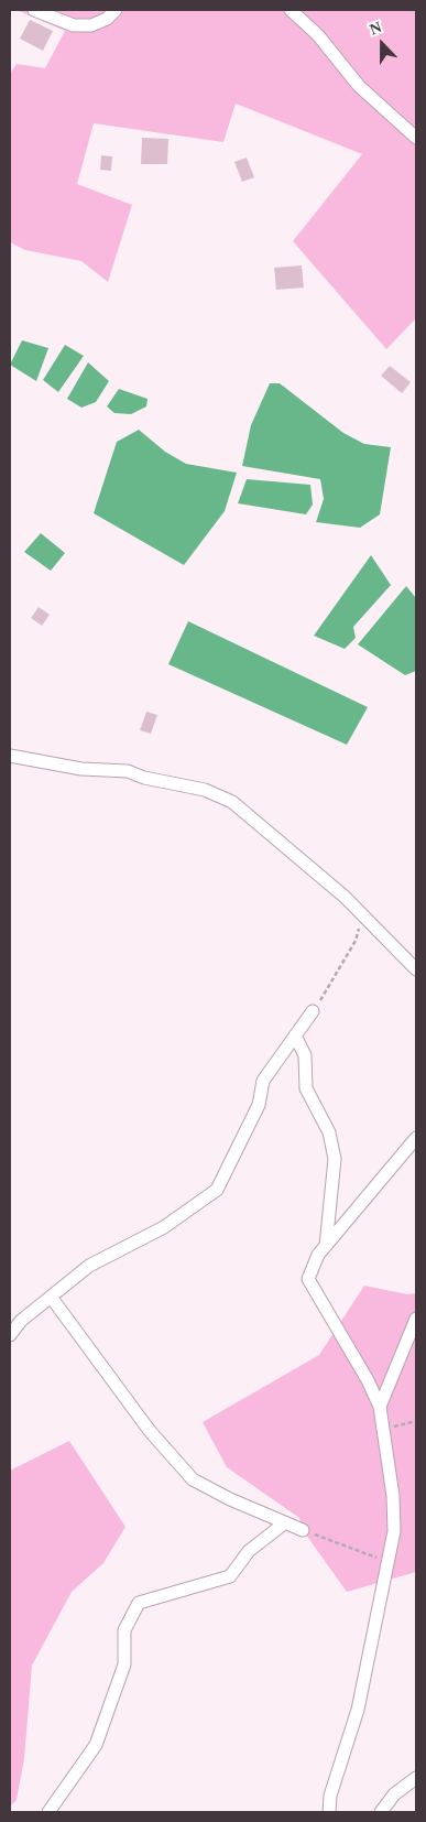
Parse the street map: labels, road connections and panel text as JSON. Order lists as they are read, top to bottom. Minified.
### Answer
{"north":"top"}
